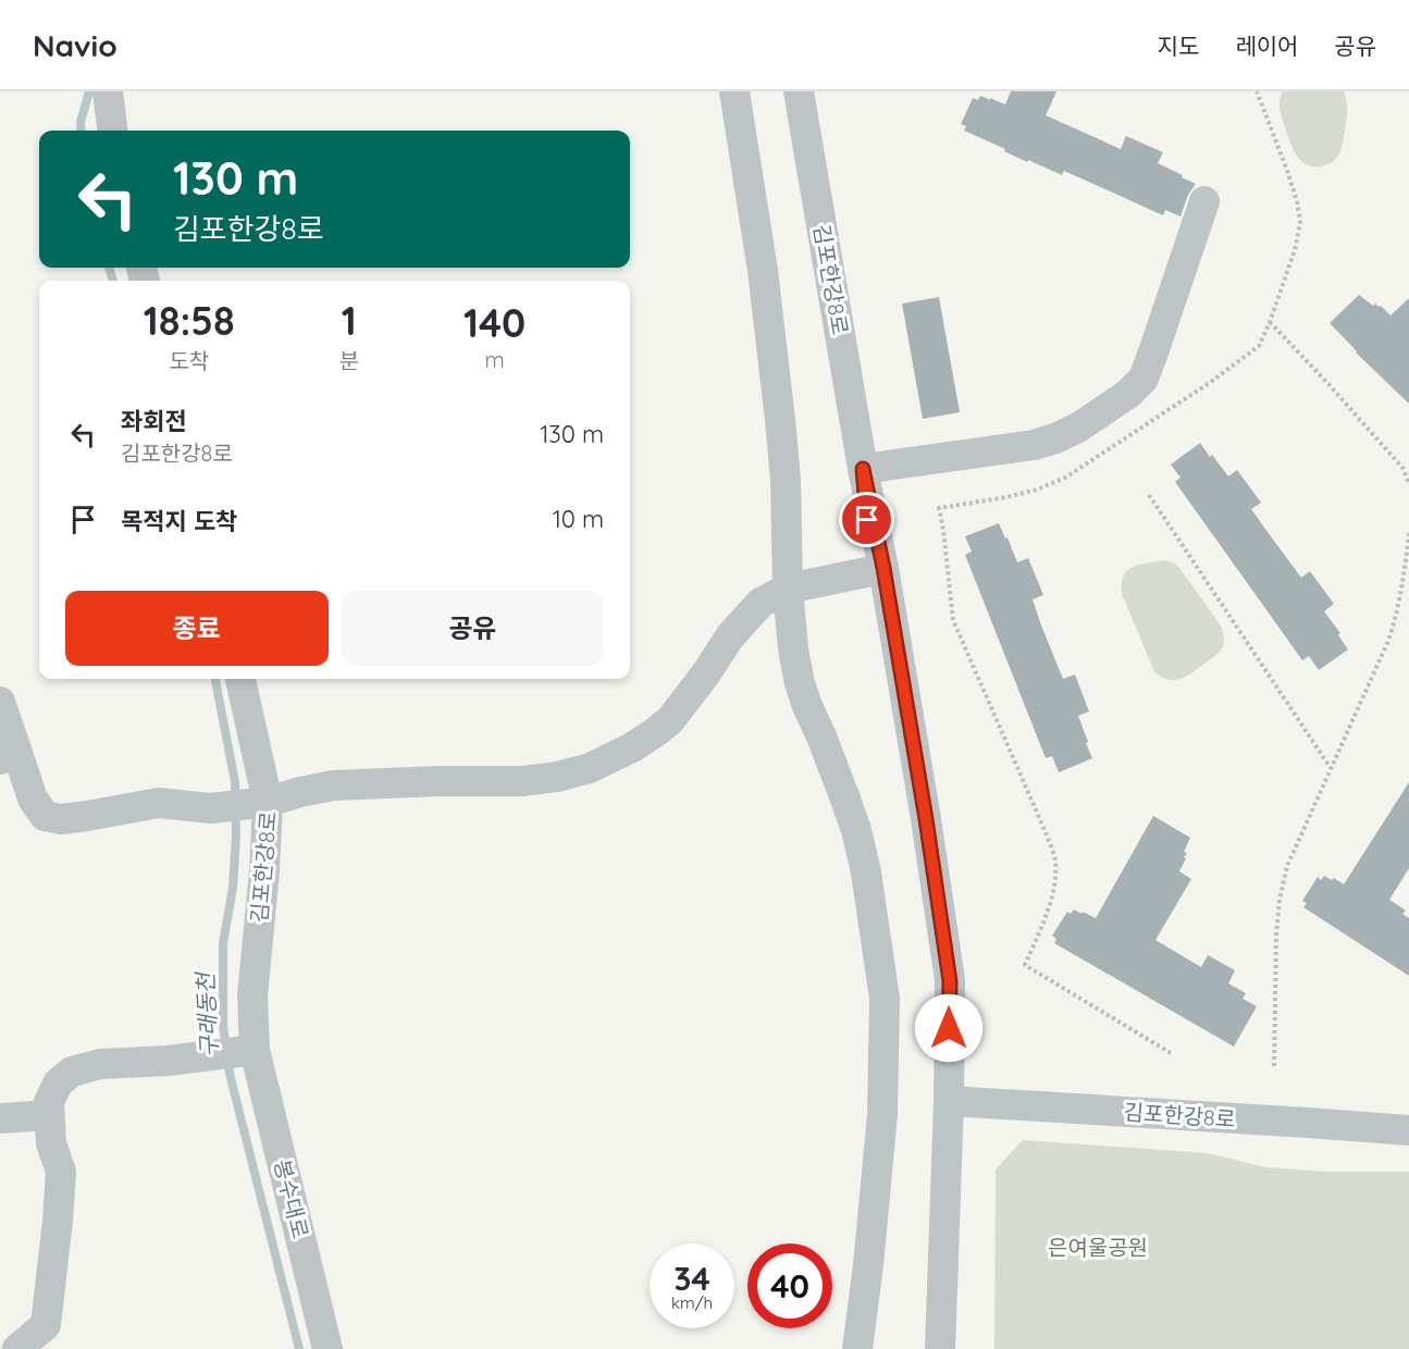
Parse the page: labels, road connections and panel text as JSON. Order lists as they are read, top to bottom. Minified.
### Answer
{"streets":{"street":["김포한강8로","봉수대로"]},"crossings":[["김포한강8로","봉수대로"]],"water":["구래동천"],"parks":["은여울공원"],"page":{"header":"Navio","nav":["지도","레이어","공유"],"turn":["130 m","김포한강8로"],"eta":["18:58","도착","1","분","140","m"],"list":[{"name":"좌회전","note":"김포한강8로","value":"130 m"},{"name":"목적지 도착","value":"10 m"}],"buttons":["종료","공유"],"speed":"34 km/h","limit":"40"}}
